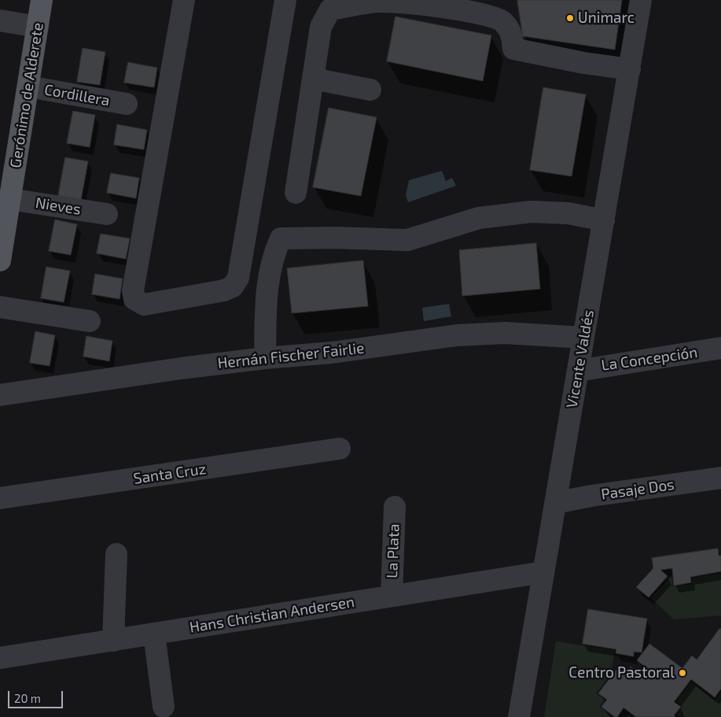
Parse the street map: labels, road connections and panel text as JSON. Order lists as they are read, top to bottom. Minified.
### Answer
{"streets":{"main road":["Gerónimo de Alderete"],"street":["Cordillera","Nieves","Hernán Fischer Fairlie","Vicente Valdés","La Concepción","Santa Cruz","Pasaje Dos","La Plata","Hans Christian Andersen"]},"crossings":[["Gerónimo de Alderete","Cordillera"],["Gerónimo de Alderete","Nieves"],["Hernán Fischer Fairlie","Vicente Valdés"],["Vicente Valdés","La Concepción"],["Vicente Valdés","Pasaje Dos"],["Vicente Valdés","Hans Christian Andersen"],["La Plata","Hans Christian Andersen"]],"places":["Unimarc","Centro Pastoral"],"scale_bar":"20 m"}
